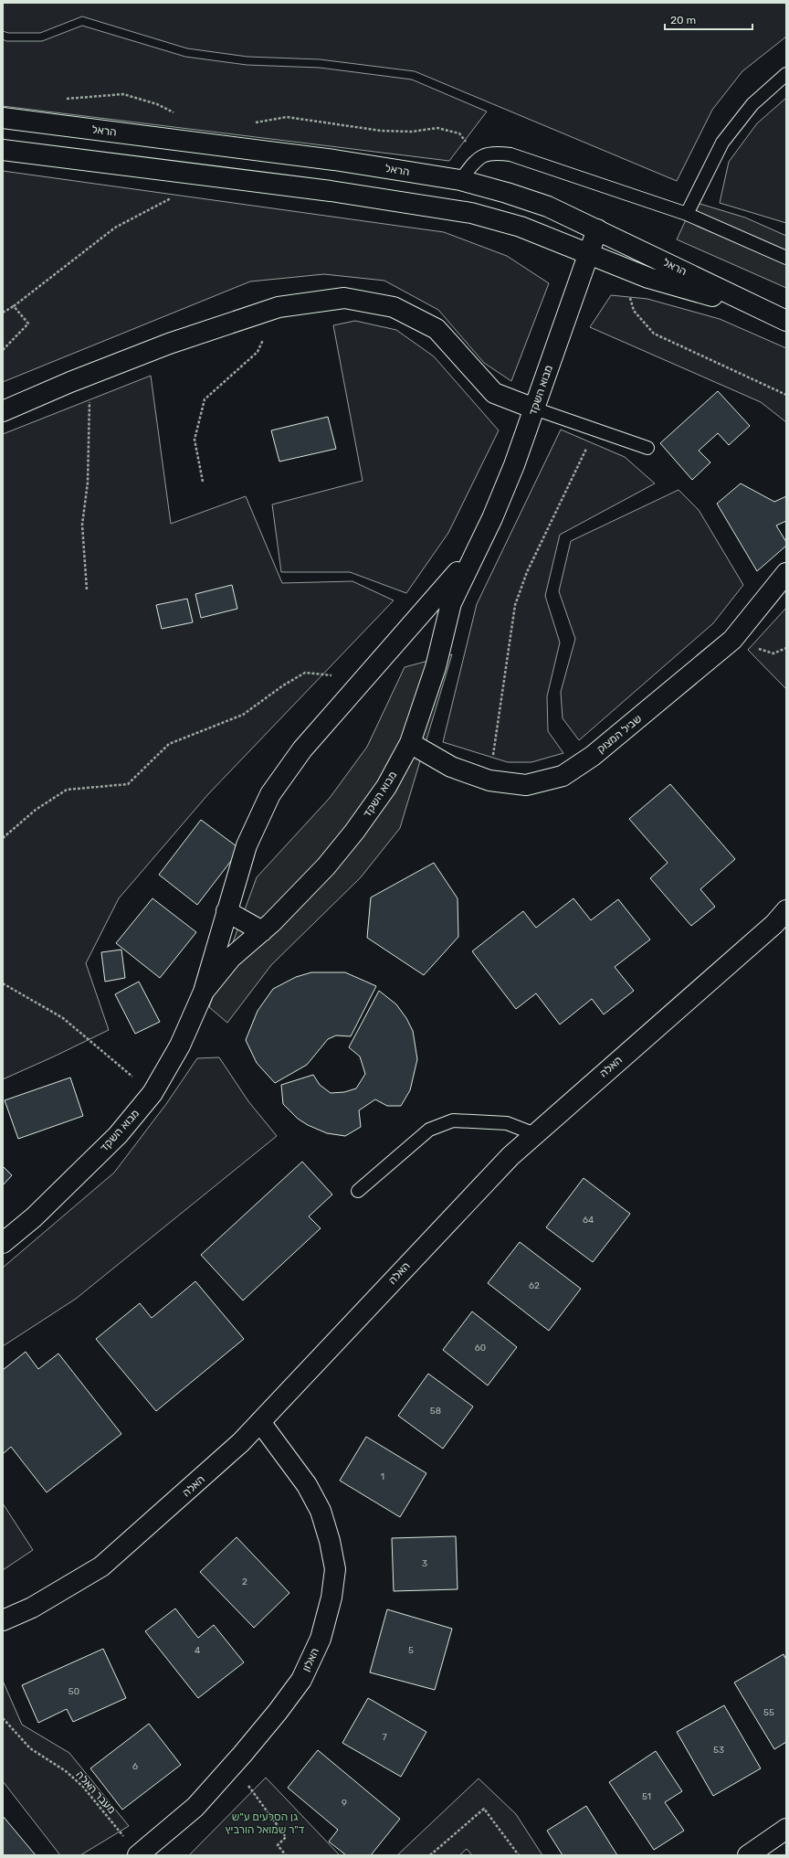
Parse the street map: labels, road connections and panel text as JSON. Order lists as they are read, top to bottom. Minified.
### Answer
{"streets":{"street":["הראל","מבוא השקד","שביל המצוק","האלה","האלון"],"path":["מעבר האלה"]},"crossings":[["הראל","מבוא השקד"],["מבוא השקד","שביל המצוק"],["האלה","האלון"],["האלון","מעבר האלה"]],"parks":["גן הסלעים ע\"ש ד\"ר שמואל הורביץ"],"house_numbers":["64","62","60","58","1","3","2","4","5","50","55","7","53","6","51","9"],"scale_bar":"20 m"}
